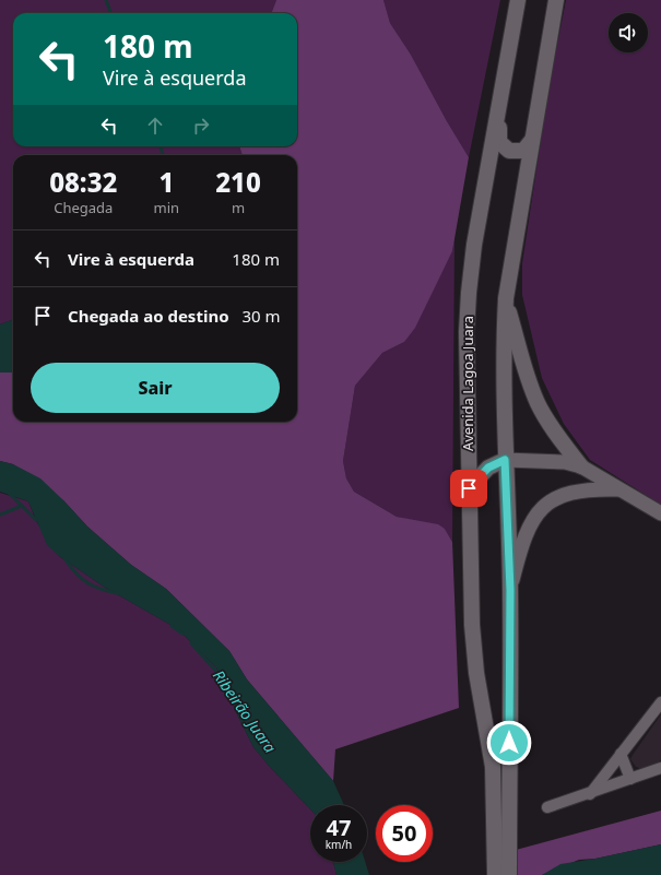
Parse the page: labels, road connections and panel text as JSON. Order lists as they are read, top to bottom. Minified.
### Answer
{"streets":{"main road":["Avenida Lagoa Juara"]},"water":["Ribeirão Juara"],"page":{"turn":["180 m","Vire à esquerda"],"eta":["08:32","Chegada","1","min","210","m"],"list":[{"name":"Vire à esquerda","value":"180 m"},{"name":"Chegada ao destino","value":"30 m"}],"buttons":"Sair","speed":"47 km/h","limit":"50"}}
